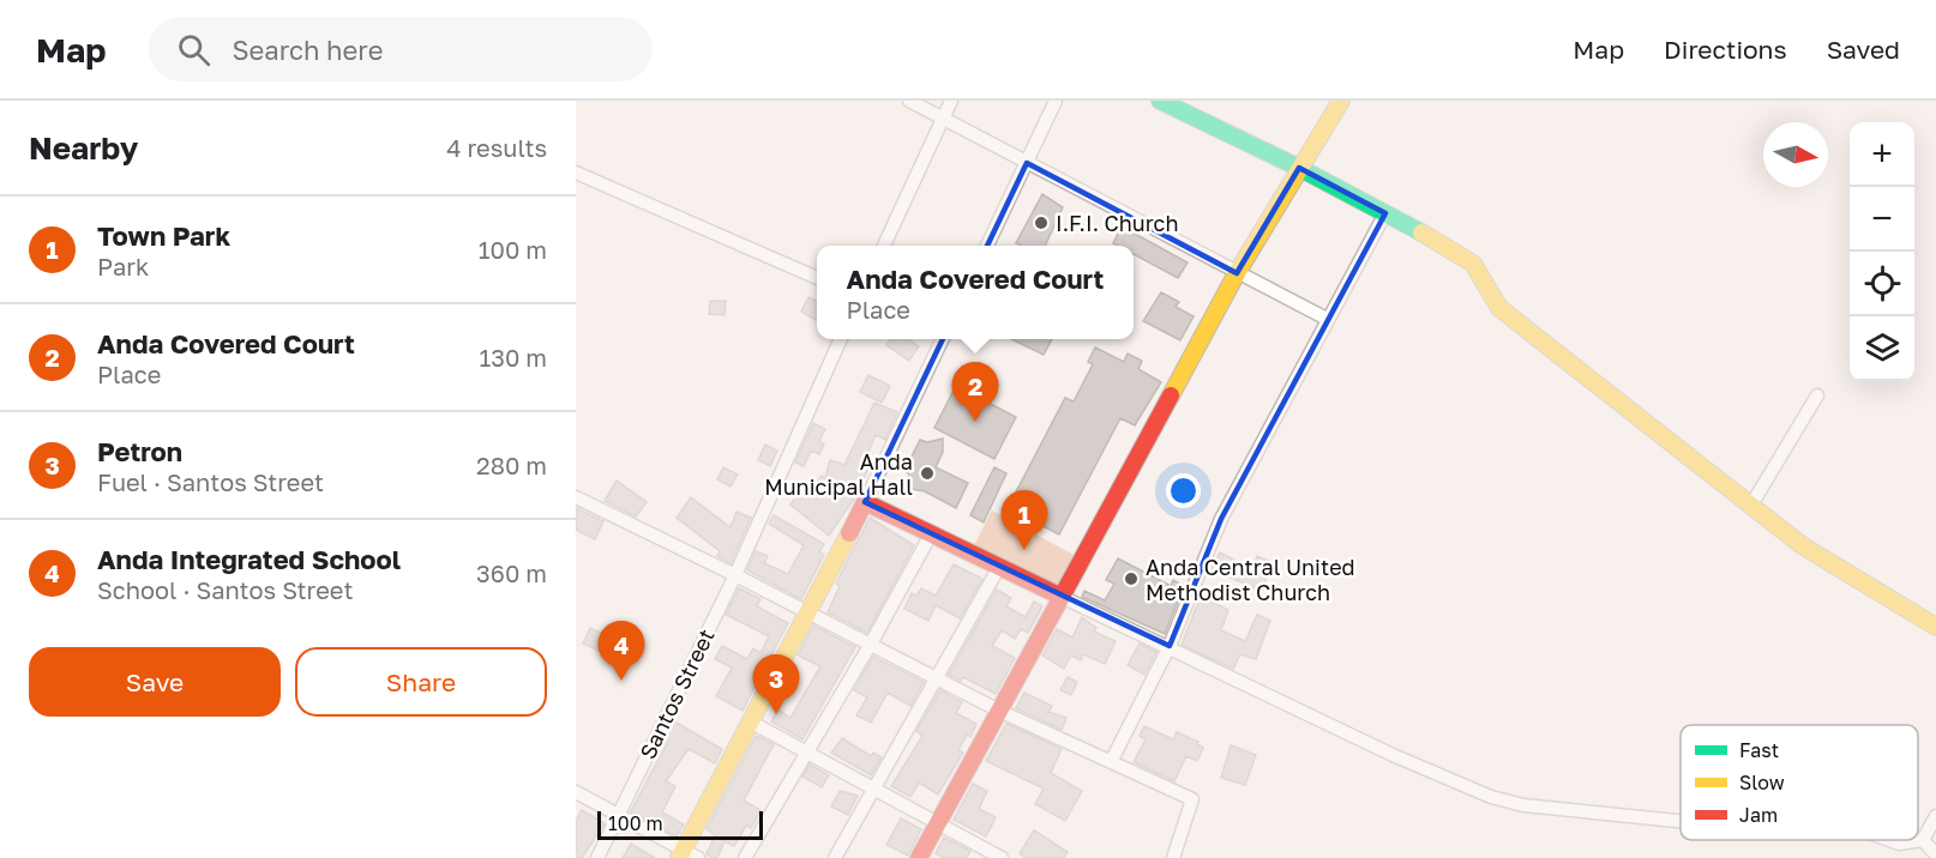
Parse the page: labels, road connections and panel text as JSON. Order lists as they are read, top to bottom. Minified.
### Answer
{"streets":{"street":["Santos Street"]},"places":["I.F.I. Church","Anda Municipal Hall","Anda Central United Methodist Church"],"legend":["Fast","Slow","Jam"],"scale_bar":"100 m","north":"right","page":{"header":"Map","search":"Search here","nav":["Map","Directions","Saved"],"heading":["Nearby","4 results"],"map_buttons":["+","−"],"list":[{"mark":"1","name":"Town Park","note":"Park","value":"100 m"},{"mark":"2","name":"Anda Covered Court","note":"Place","value":"130 m"},{"mark":"3","name":"Petron","note":"Fuel · Santos Street","value":"280 m"},{"mark":"4","name":"Anda Integrated School","note":"School · Santos Street","value":"360 m"}],"popup":["Anda Covered Court","Place"],"pins":["2","1","4","3"],"buttons":["Save","Share"],"scale":"100 m"}}
